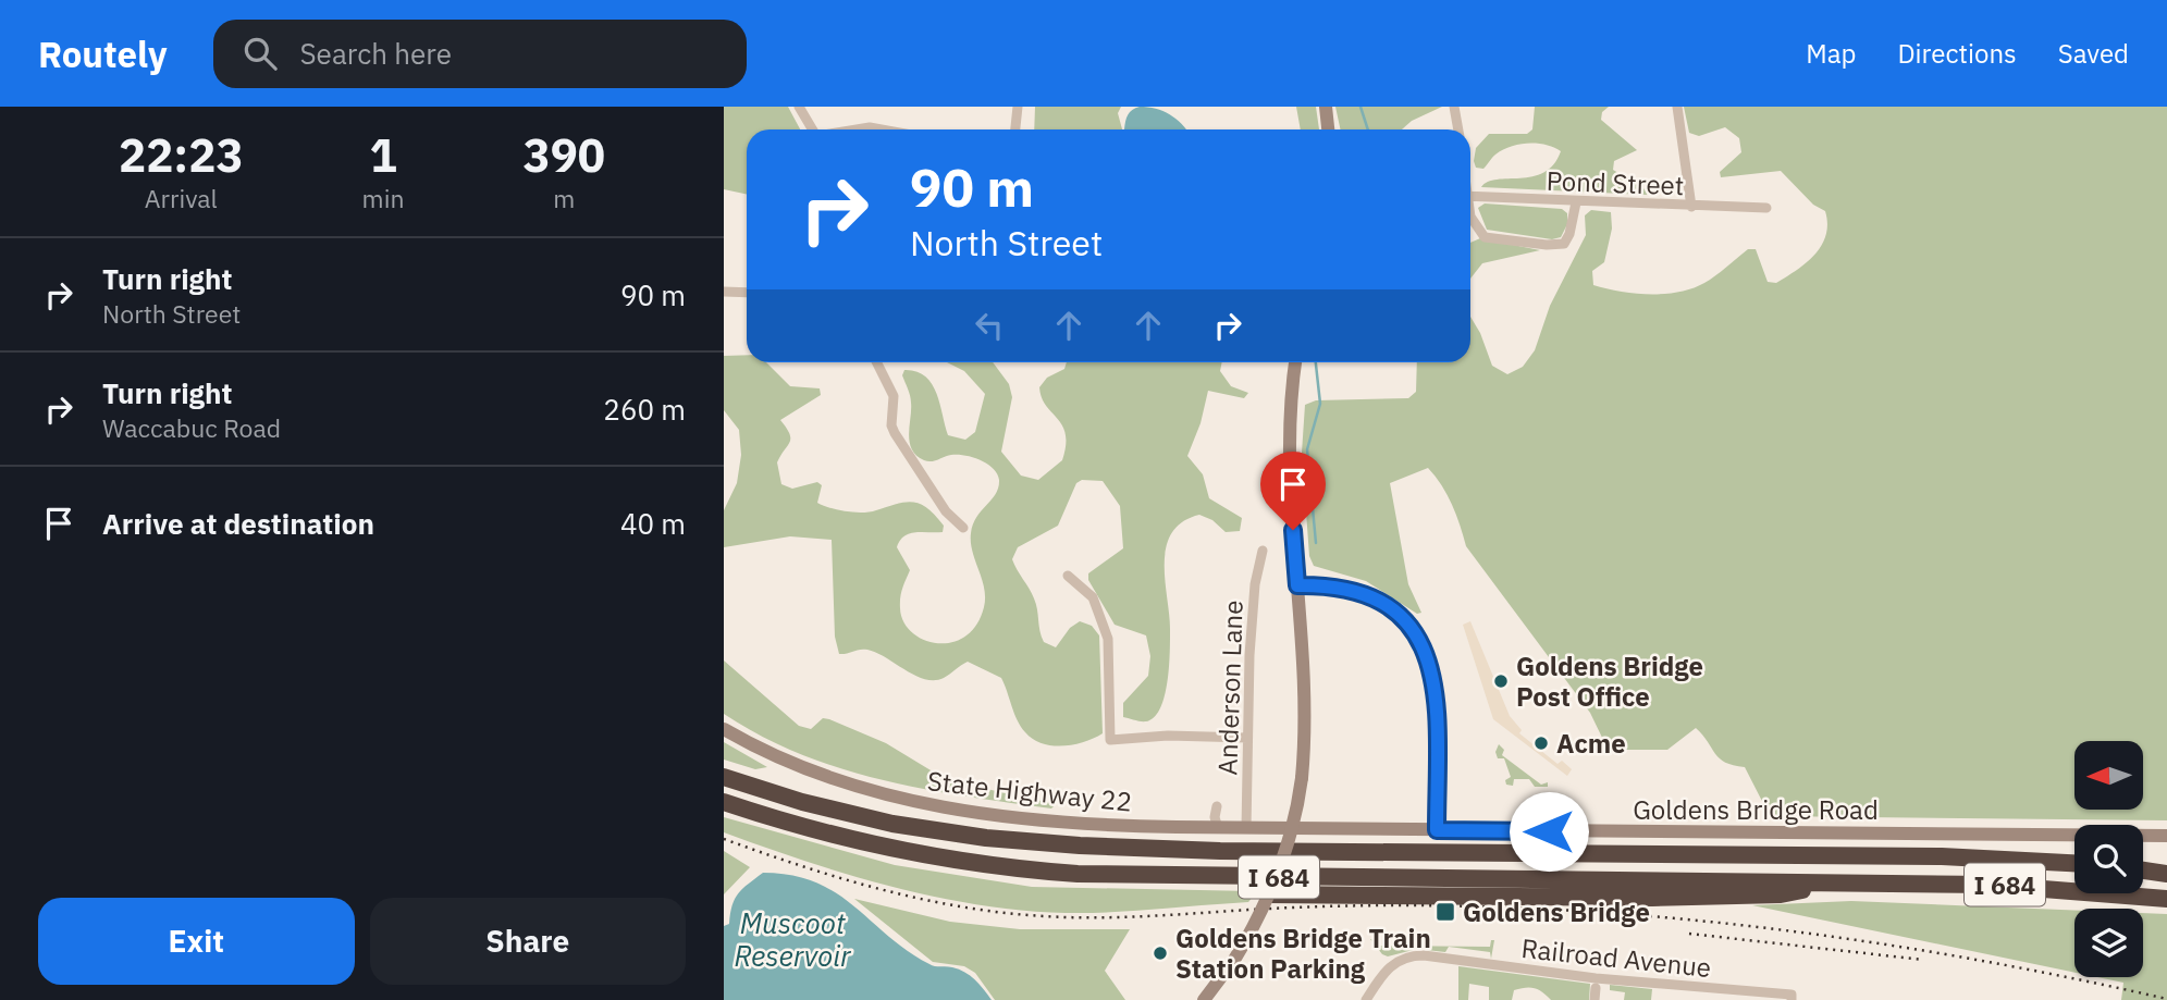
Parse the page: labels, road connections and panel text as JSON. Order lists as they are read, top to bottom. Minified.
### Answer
{"streets":{"highway":["I 684"],"main road":["State Highway 22","Goldens Bridge Road"],"street":["Pond Street","Anderson Lane","Railroad Avenue"]},"crossings":[["Anderson Lane","State Highway 22"],["State Highway 22","Goldens Bridge Road"]],"water":["Muscoot Reservoir"],"places":{"other":["Goldens Bridge Post Office","Acme","Goldens Bridge Train Station Parking"],"transit":["Goldens Bridge"]},"north":"left","page":{"header":"Routely","search":"Search here","nav":["Map","Directions","Saved"],"eta":["22:23","Arrival","1","min","390","m"],"turn":["90 m","North Street"],"list":[{"name":"Turn right","note":"North Street","value":"90 m"},{"name":"Turn right","note":"Waccabuc Road","value":"260 m"},{"name":"Arrive at destination","value":"40 m"}],"buttons":["Exit","Share"]}}
